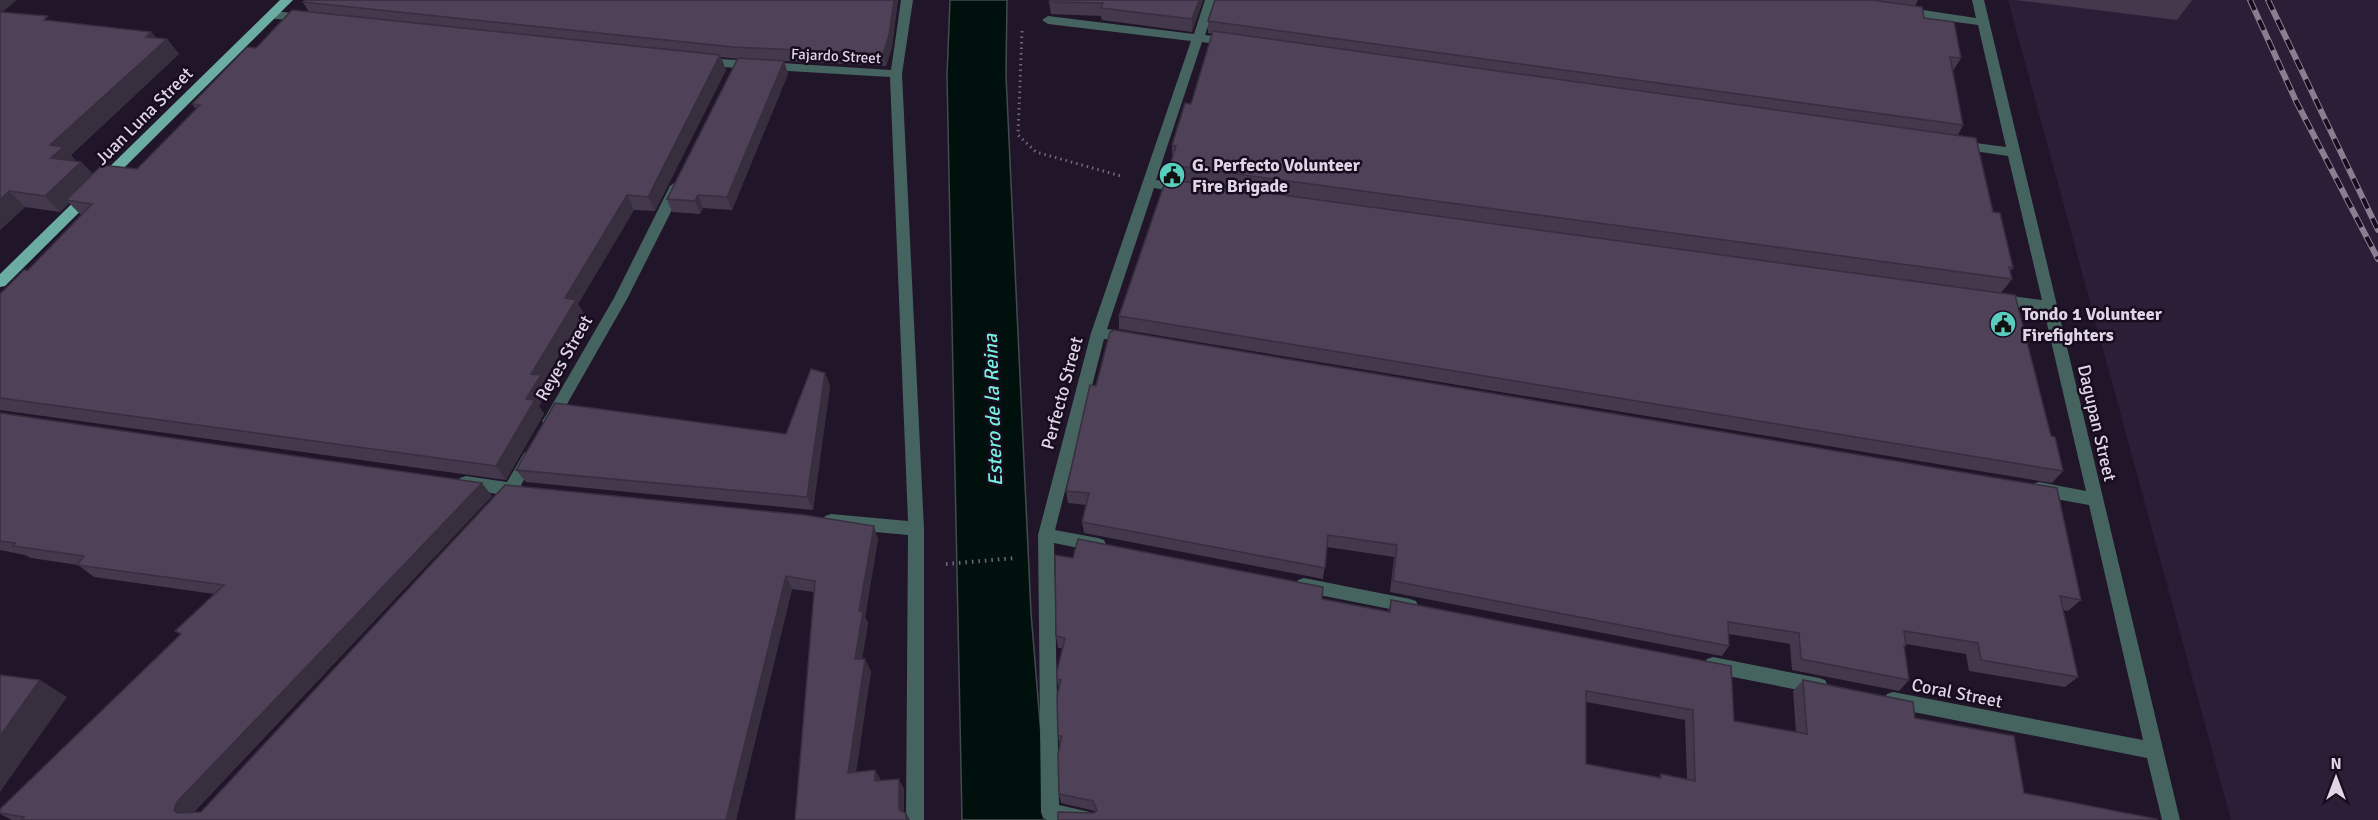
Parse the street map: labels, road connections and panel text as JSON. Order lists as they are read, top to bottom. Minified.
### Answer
{"streets":{"main road":["Juan Luna Street"],"street":["Fajardo Street","Reyes Street","Perfecto Street","Dagupan Street","Coral Street"]},"crossings":[["Dagupan Street","Coral Street"]],"water":["Estero de la Reina"],"places":{"public building":["G. Perfecto Volunteer Fire Brigade","Tondo 1 Volunteer Firefighters"]},"north":"top"}
